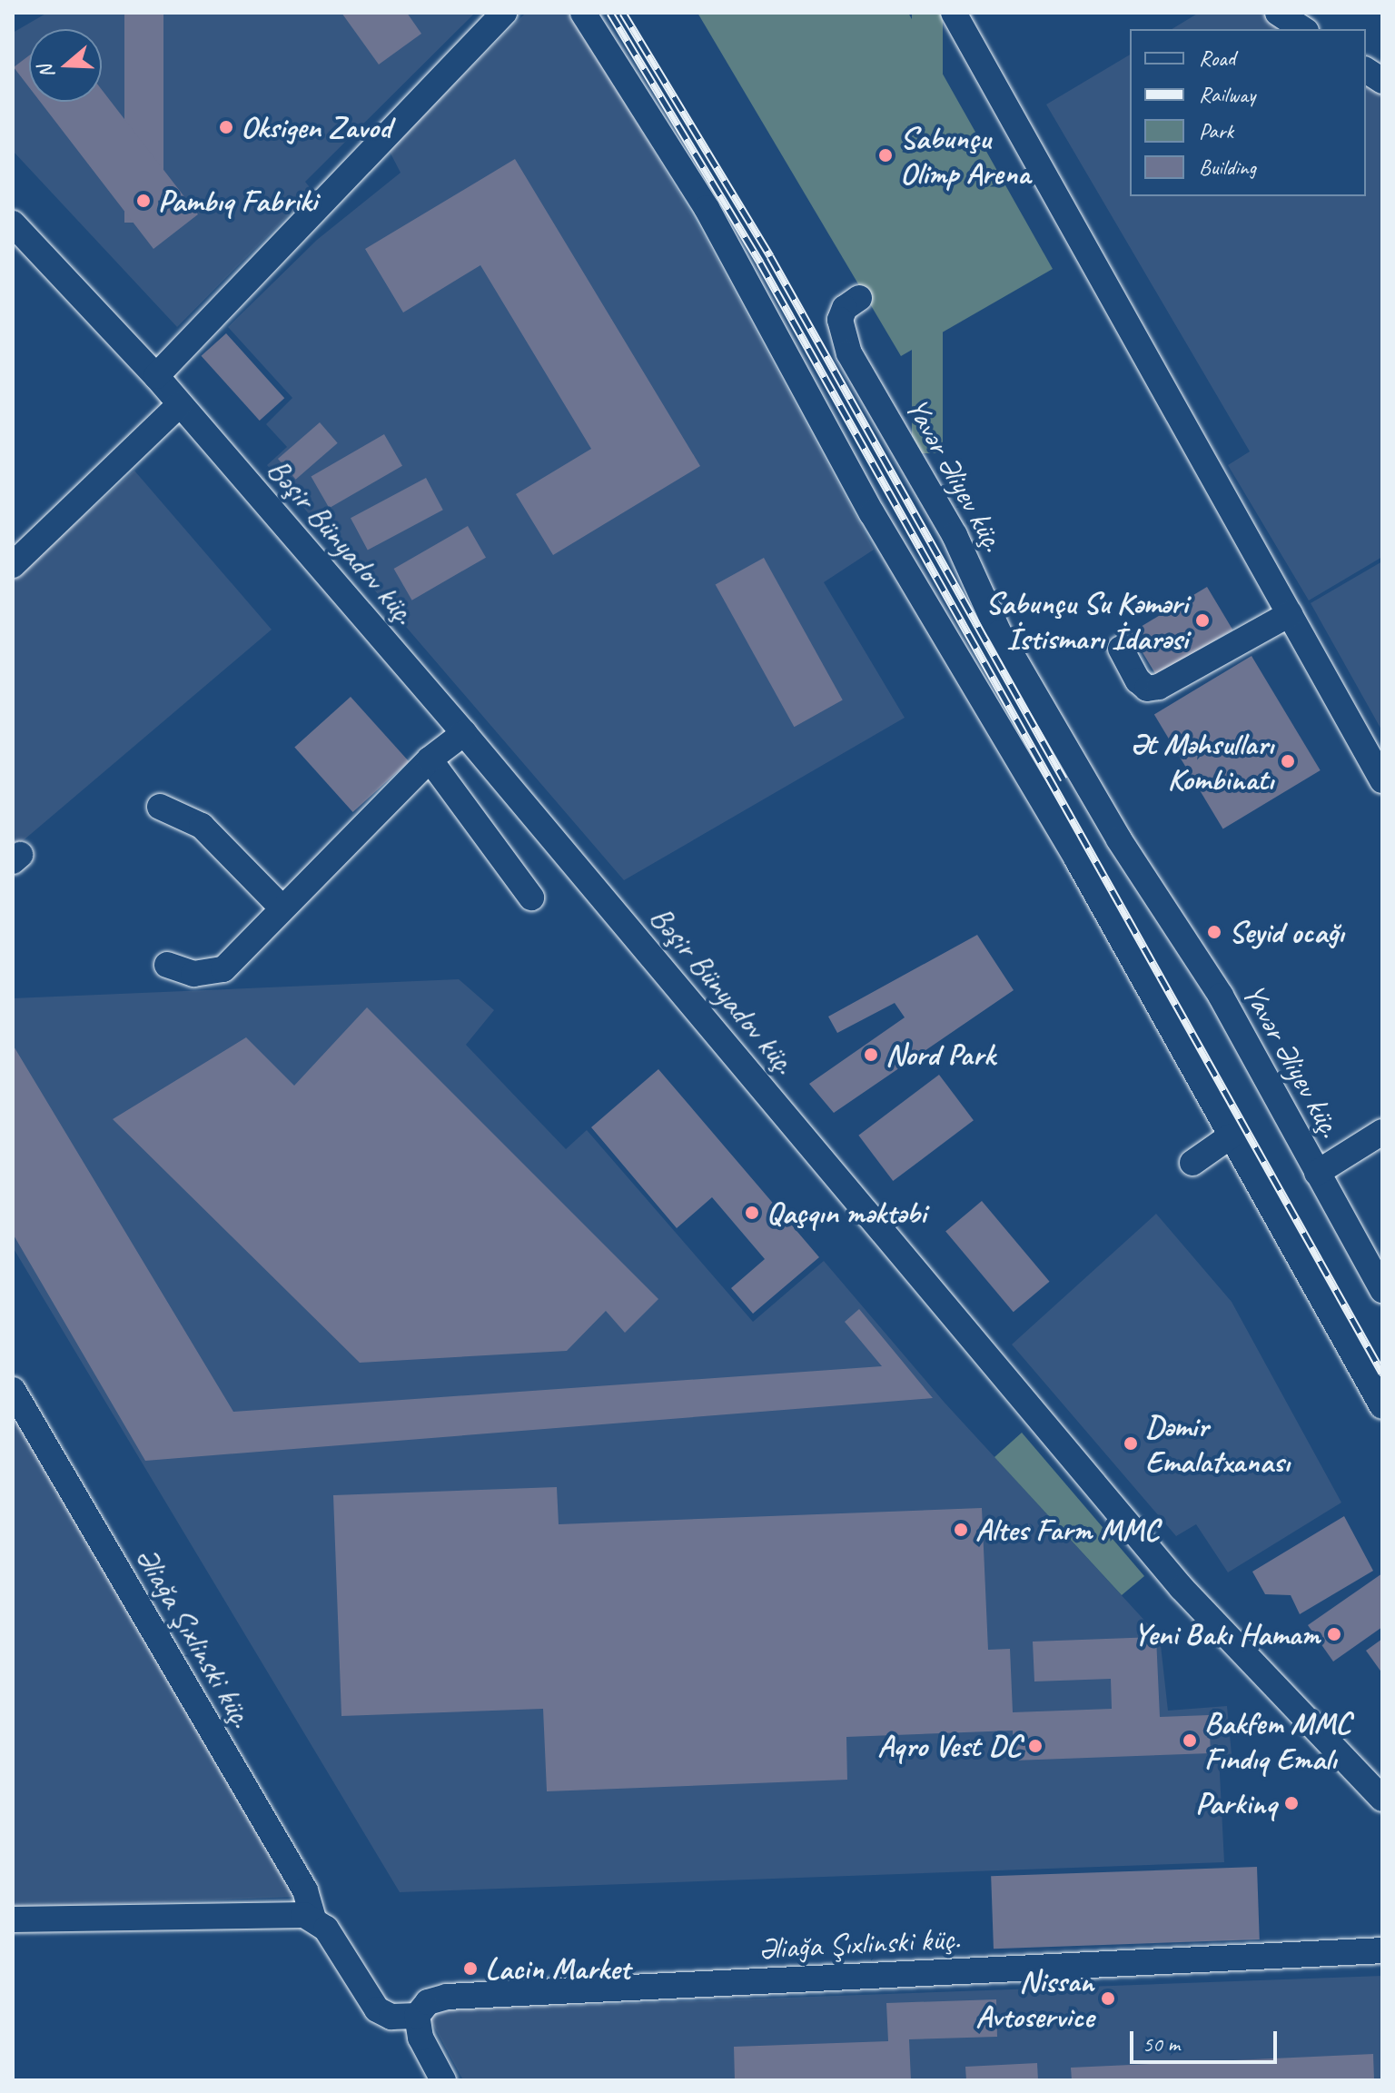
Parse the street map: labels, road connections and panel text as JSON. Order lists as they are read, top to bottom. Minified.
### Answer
{"streets":{"street":["Yavər Əliyev küç.","Bəşir Bünyadov küç.","Əliağa Şıxlinski küç."]},"places":["Oksigen Zavod","Sabunçu Olimp Arena","Pambıq Fabriki","Sabunçu Su Kəməri İstismarı İdarəsi","Ət Məhsulları Kombinatı","Seyid ocağı","Nord Park","Qaçqın məktəbi","Dəmir Emalatxanası","Altes Farm MMC","Yeni Bakı Hamam","Bakfem MMC Fındıq Emalı","Aqro Vest DC","Parkinq","Lacin Market","Nissan Avtoservice"],"legend":["Road","Railway","Park","Building"],"scale_bar":"50 m","north":"left"}
